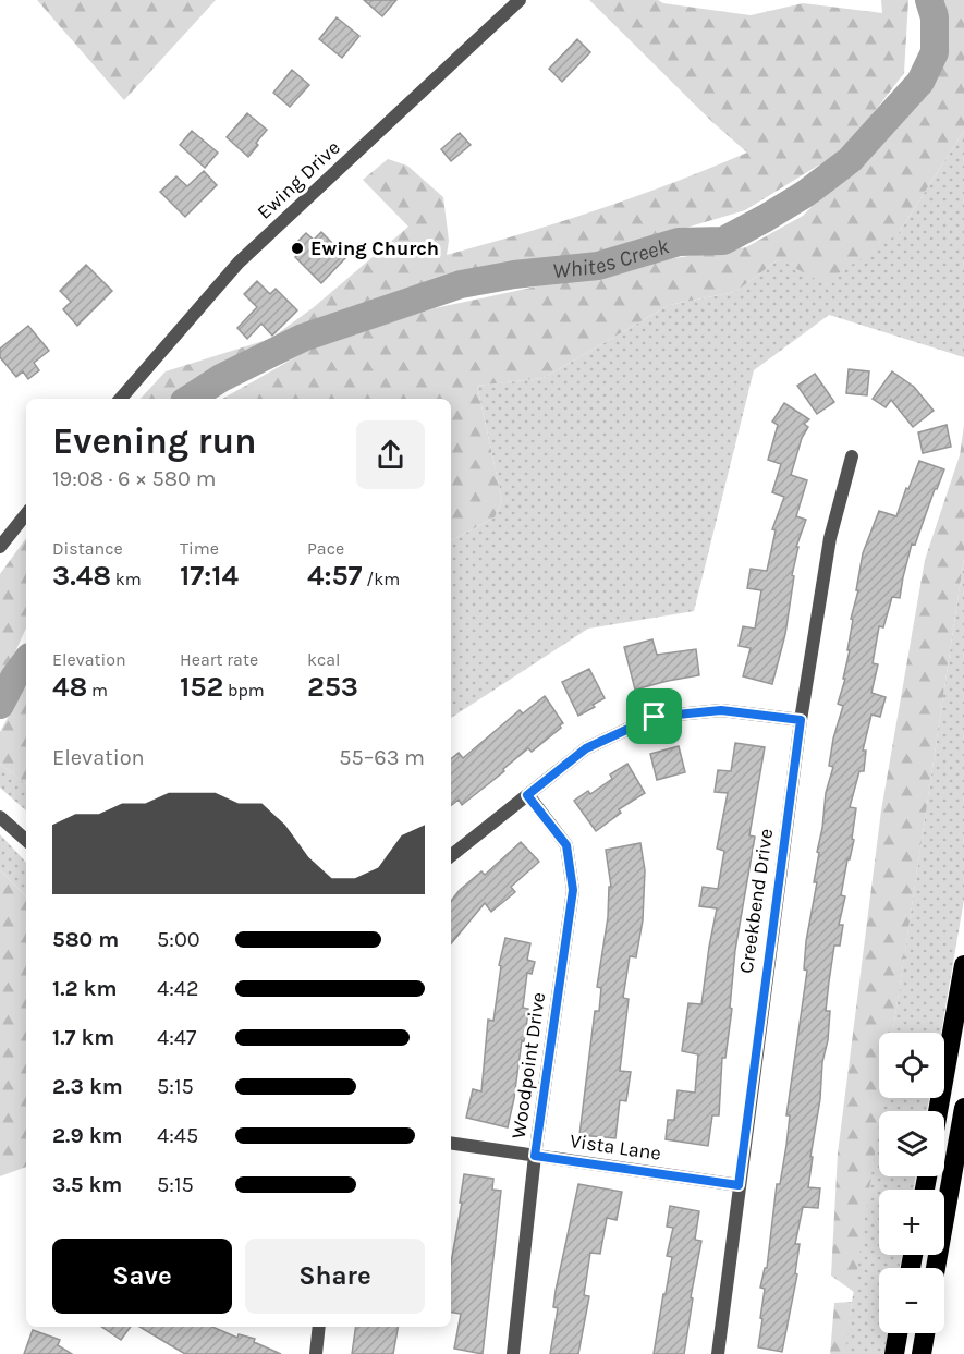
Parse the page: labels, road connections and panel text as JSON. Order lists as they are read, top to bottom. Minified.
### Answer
{"streets":{"street":["Ewing Drive","Creekbend Drive","Woodpoint Drive","Vista Lane"]},"crossings":[["Creekbend Drive","Vista Lane"],["Woodpoint Drive","Vista Lane"]],"water":["Whites Creek"],"places":["Ewing Church"],"page":{"heading":["Evening run","19:08 · 6 × 580 m"],"stats":[["Distance","3.48 km"],["Time","17:14"],["Pace","4:57 /km"],["Elevation","48 m"],["Heart rate","152 bpm"],["kcal","253"]],"chart":["Elevation","55–63 m"],"list":[{"name":"580 m","note":"5:00"},{"name":"1.2 km","note":"4:42"},{"name":"1.7 km","note":"4:47"},{"name":"2.3 km","note":"5:15"},{"name":"2.9 km","note":"4:45"},{"name":"3.5 km","note":"5:15"}],"map_buttons":["+","−"],"buttons":["Save","Share"]}}
